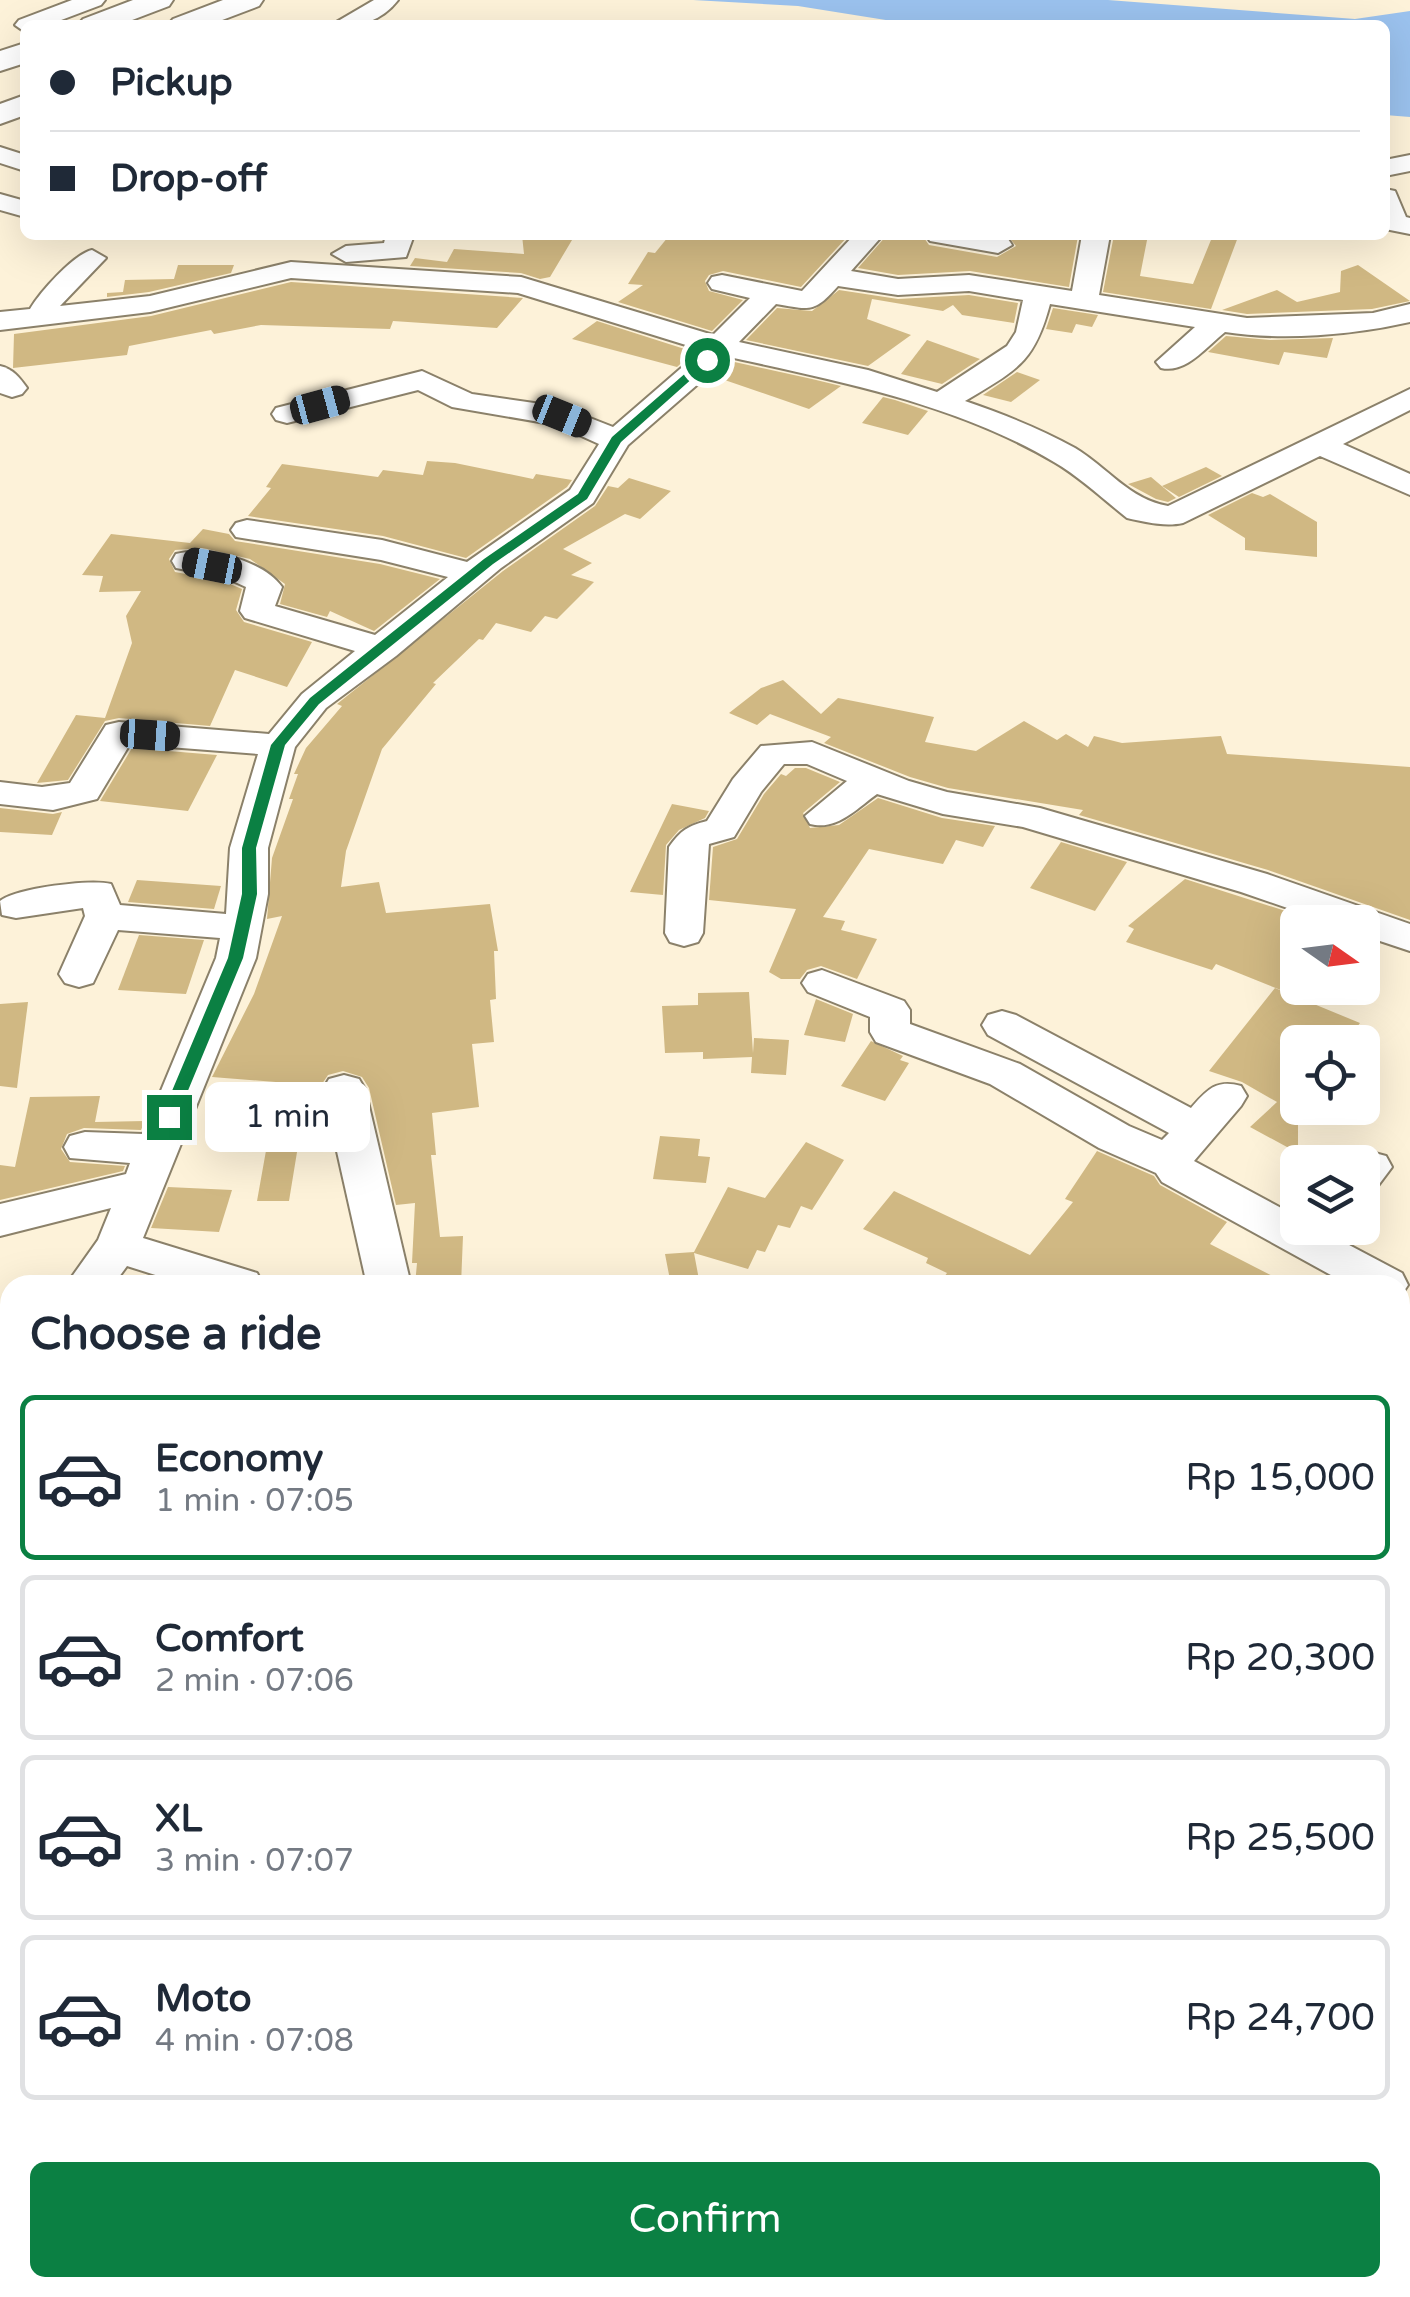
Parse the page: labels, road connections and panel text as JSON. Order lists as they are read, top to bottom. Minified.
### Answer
{"north":"right","page":{"banner":["Pickup","Drop-off"],"bubble":"1 min","heading":"Choose a ride","list":[{"name":"Economy","note":"1 min · 07:05","value":"Rp 15,000"},{"name":"Comfort","note":"2 min · 07:06","value":"Rp 20,300"},{"name":"XL","note":"3 min · 07:07","value":"Rp 25,500"},{"name":"Moto","note":"4 min · 07:08","value":"Rp 24,700"}],"buttons":"Confirm"}}
